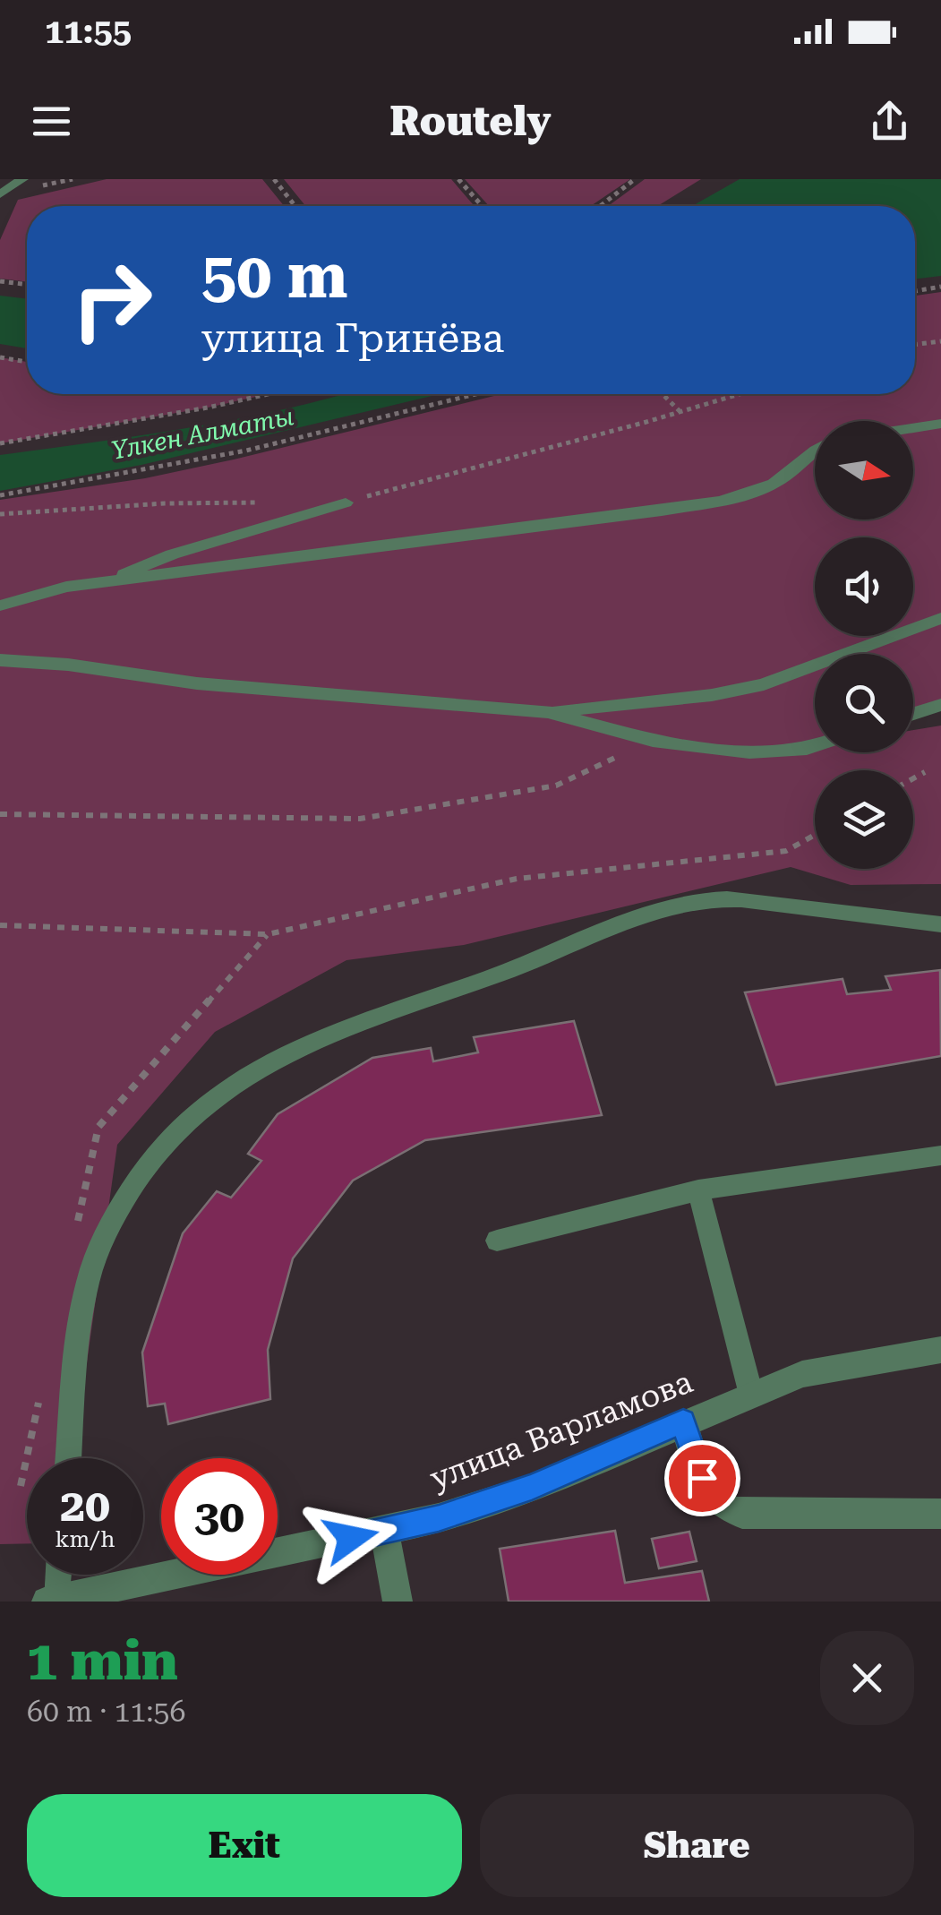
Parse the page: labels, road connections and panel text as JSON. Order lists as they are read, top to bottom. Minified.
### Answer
{"streets":{"street":["улица Варламова"]},"water":["Үлкен Алматы"],"north":"right","page":{"status":"11:55","header":"Routely","turn":["50 m","улица Гринёва"],"speed":"20 km/h","limit":"30","heading":["1 min","60 m · 11:56"],"buttons":["Exit","Share"]}}
